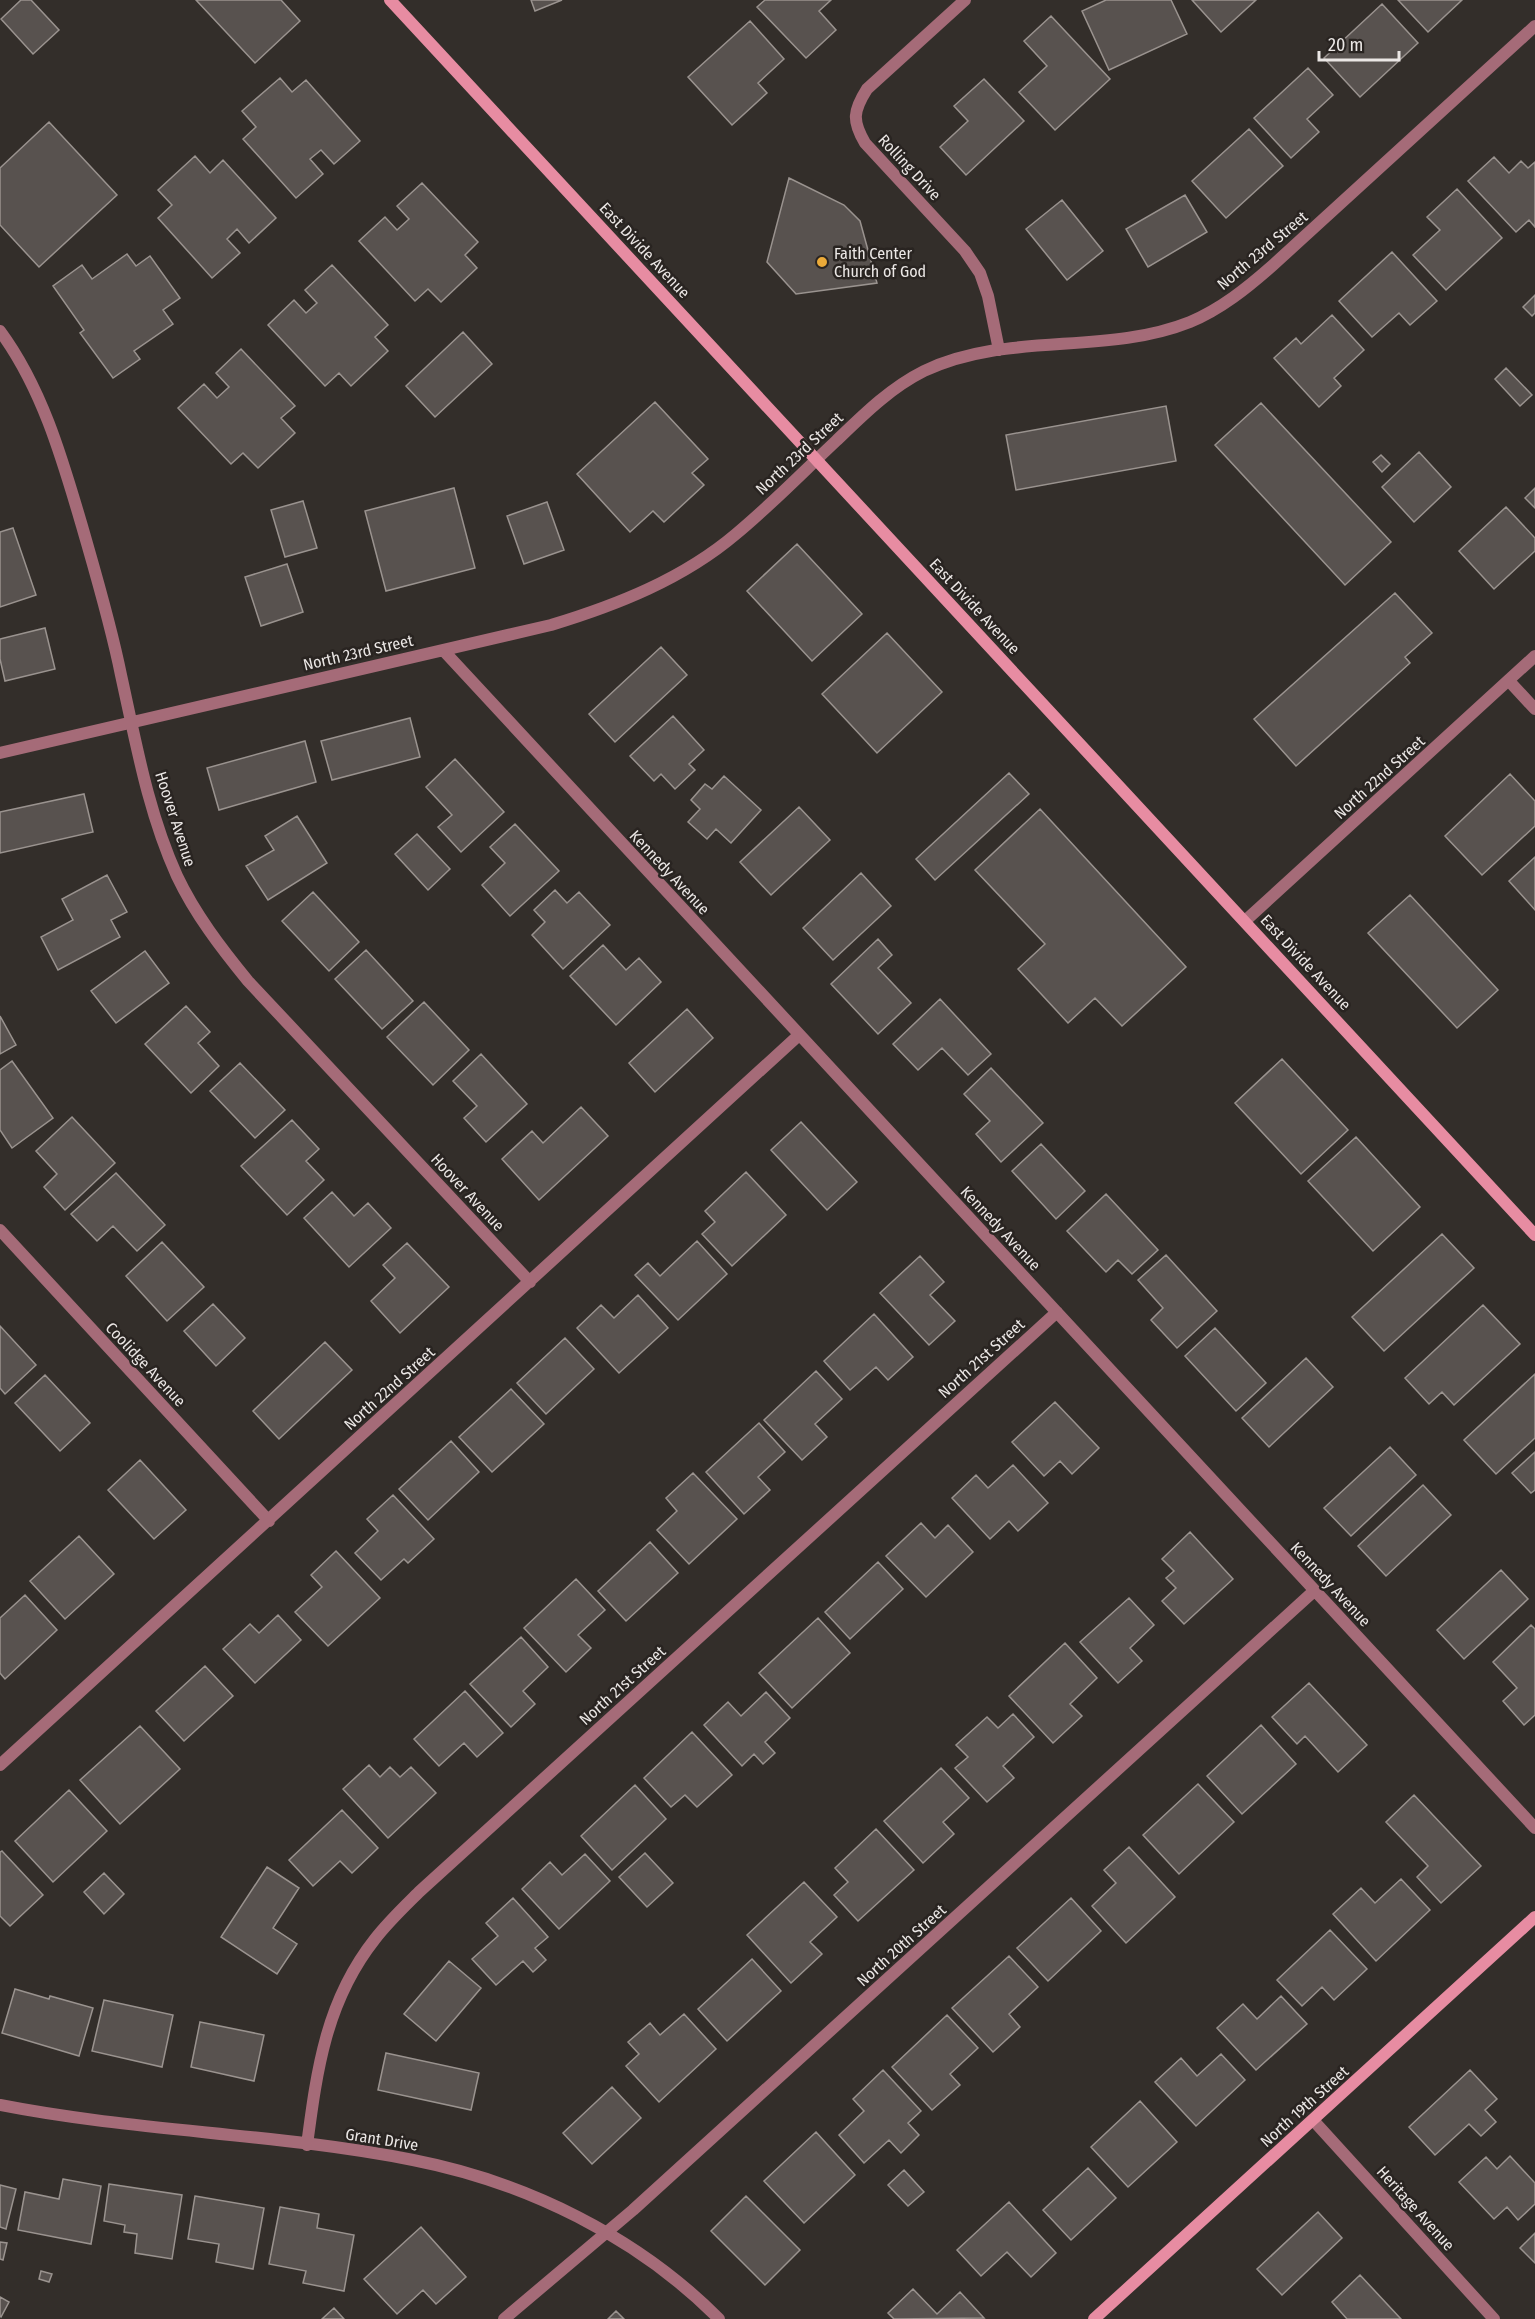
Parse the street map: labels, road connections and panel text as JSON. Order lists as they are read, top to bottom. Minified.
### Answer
{"streets":{"street":["Rolling Drive","East Divide Avenue","North 23rd Street","North 22nd Street","Hoover Avenue","Kennedy Avenue","North 21st Street","Coolidge Avenue","North 20th Street","North 19th Street","Grant Drive","Heritage Avenue"]},"crossings":[["Rolling Drive","North 23rd Street"],["East Divide Avenue","North 23rd Street"],["East Divide Avenue","North 22nd Street"],["North 23rd Street","Hoover Avenue"],["North 23rd Street","Kennedy Avenue"],["North 22nd Street","Hoover Avenue"],["North 22nd Street","Kennedy Avenue"],["North 22nd Street","Coolidge Avenue"],["Kennedy Avenue","North 21st Street"],["Kennedy Avenue","North 20th Street"],["North 21st Street","Grant Drive"],["North 20th Street","Grant Drive"],["North 19th Street","Heritage Avenue"]],"places":["Faith Center Church of God"],"scale_bar":"20 m"}
